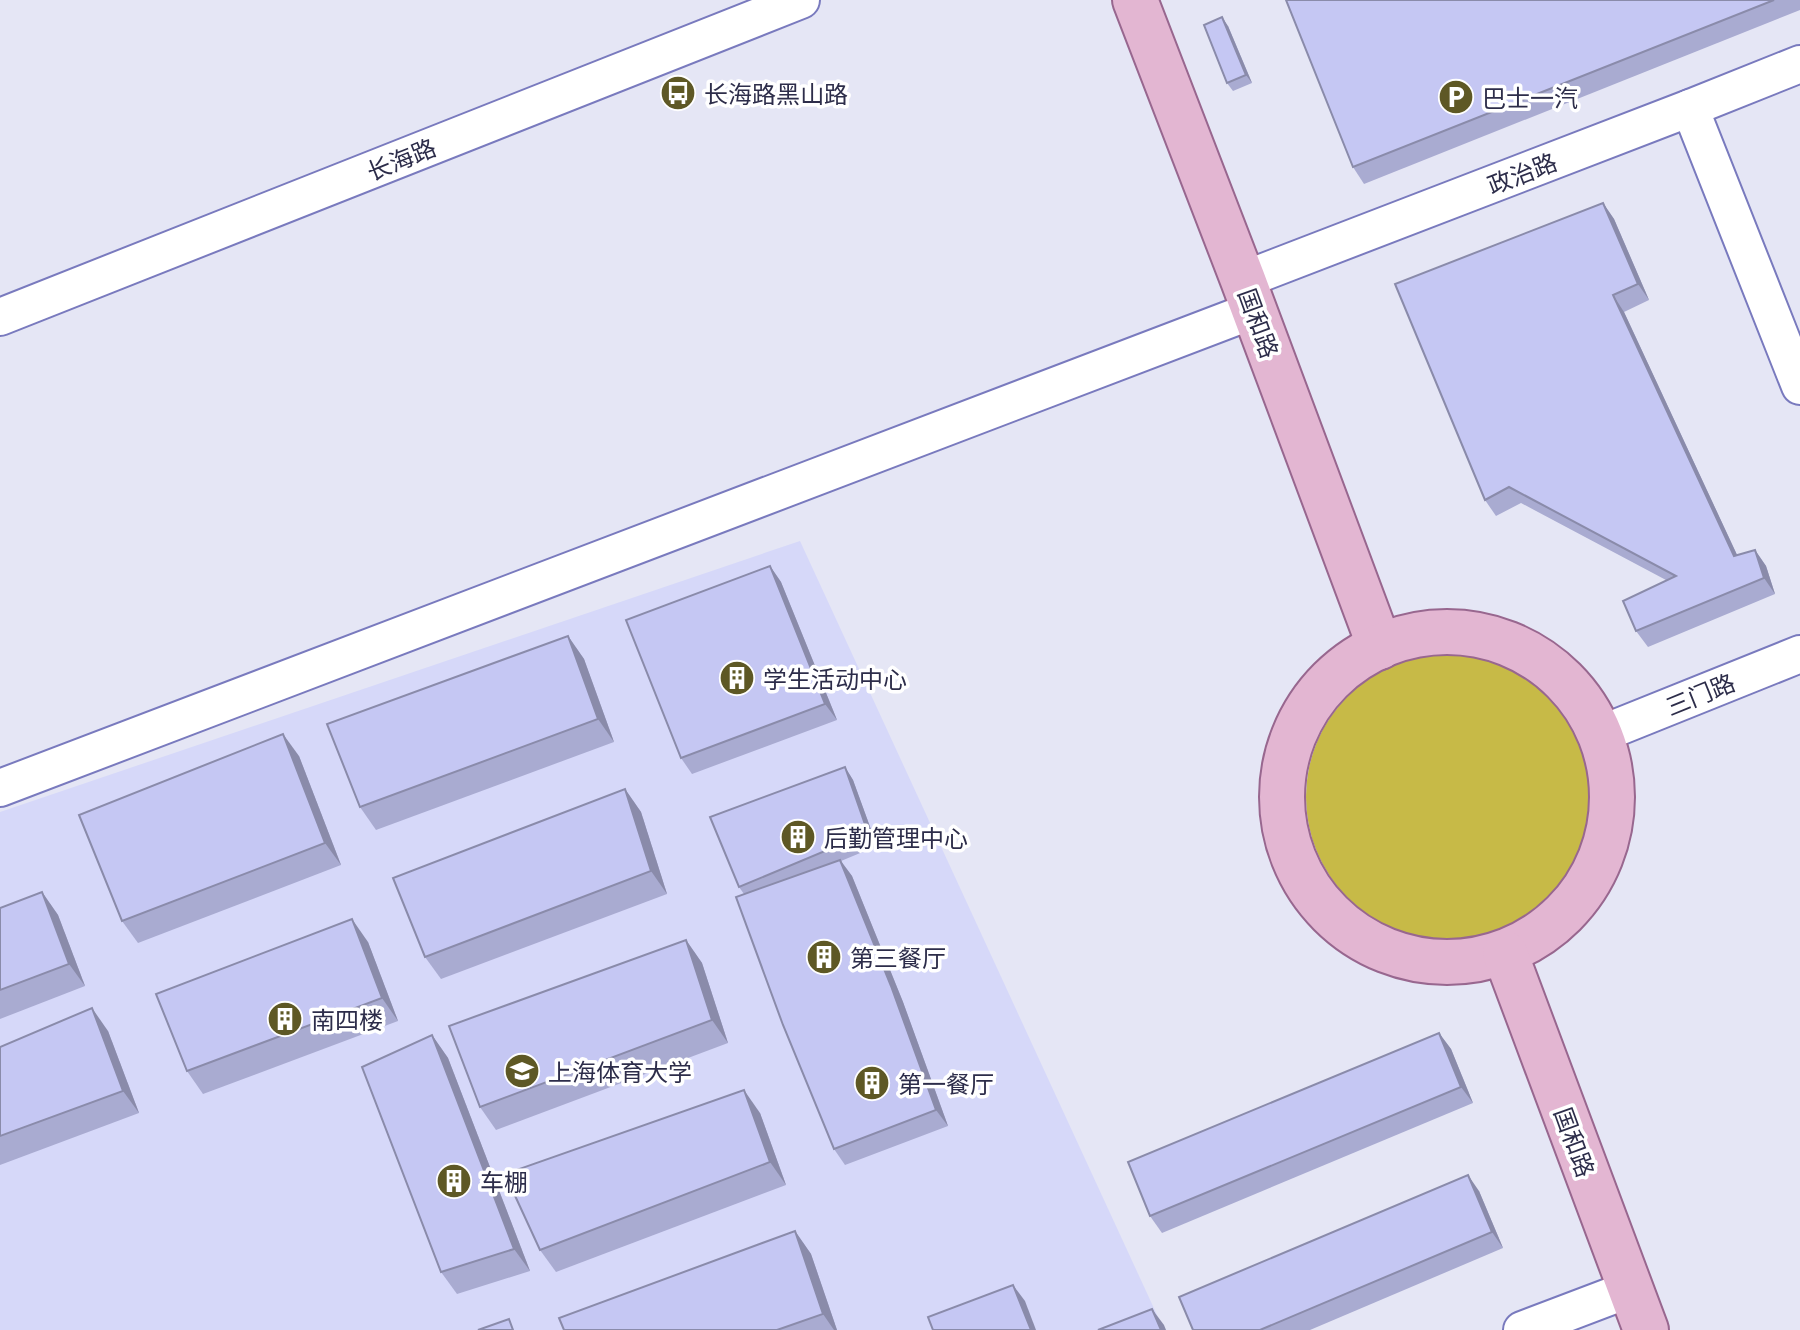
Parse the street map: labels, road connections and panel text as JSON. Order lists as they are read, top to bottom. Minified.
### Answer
{"streets":{"main road":["国和路"],"street":["长海路","政治路","三门路"]},"crossings":[["政治路","国和路"]],"places":{"bus stop":["长海路黑山路"],"parking":["巴士一汽"],"building":["学生活动中心","后勤管理中心","第三餐厅","南四楼","第一餐厅","车棚"],"school or university":["上海体育大学"]}}
